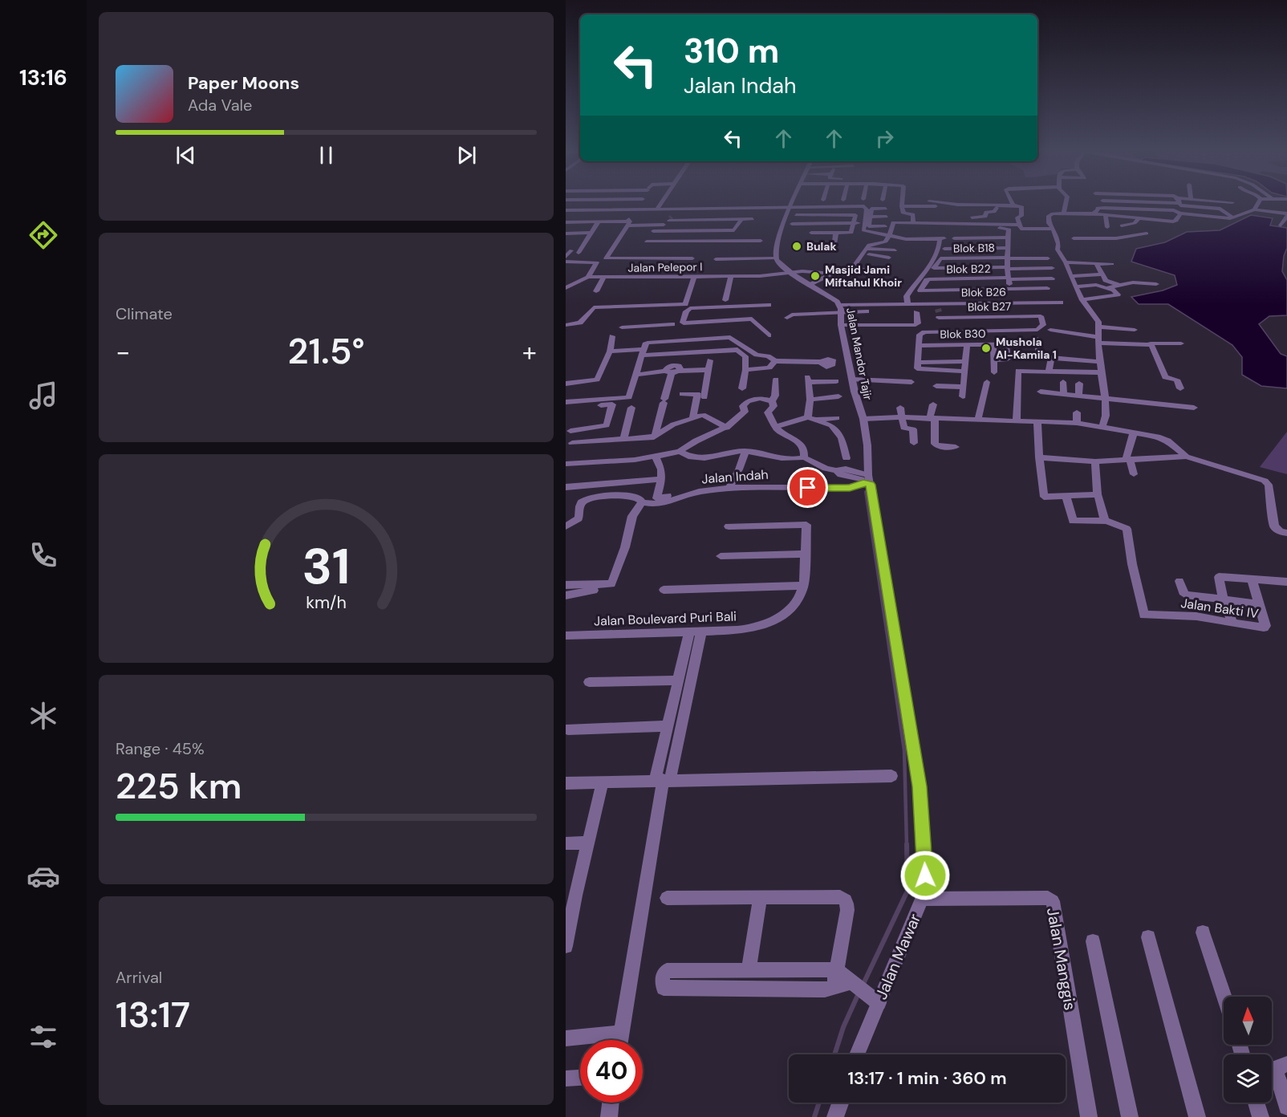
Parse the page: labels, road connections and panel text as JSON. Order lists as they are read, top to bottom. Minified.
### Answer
{"streets":{"street":["Blok B18","Jalan Pelepor I","Blok B22","Blok B26","Blok B27","Blok B30","Jalan Mandor Tajir","Jalan Indah","Jalan Bakti IV","Jalan Boulevard Puri Bali","Jalan Mawar","Jalan Manggis"]},"crossings":[["Jalan Pelepor I","Jalan Mandor Tajir"],["Blok B26","Blok B27"],["Blok B26","Jalan Mandor Tajir"],["Jalan Mandor Tajir","Jalan Mawar"],["Jalan Indah","Jalan Mawar"],["Jalan Mawar","Jalan Manggis"]],"places":["Bulak","Masjid Jami Miftahul Khoir","Mushola Al-Kamila 1"],"north":"top","page":{"tabs":"13:16","turn":["310 m","Jalan Indah"],"song":["Paper Moons","Ada Vale"],"tile":["Climate",["Range · 45%","225 km"],["Arrival","13:17"]],"heat":["−","21.5°","+"],"limit":"40","trip":"13:17 · 1 min · 360 m","gauge":["31","km/h"]}}
